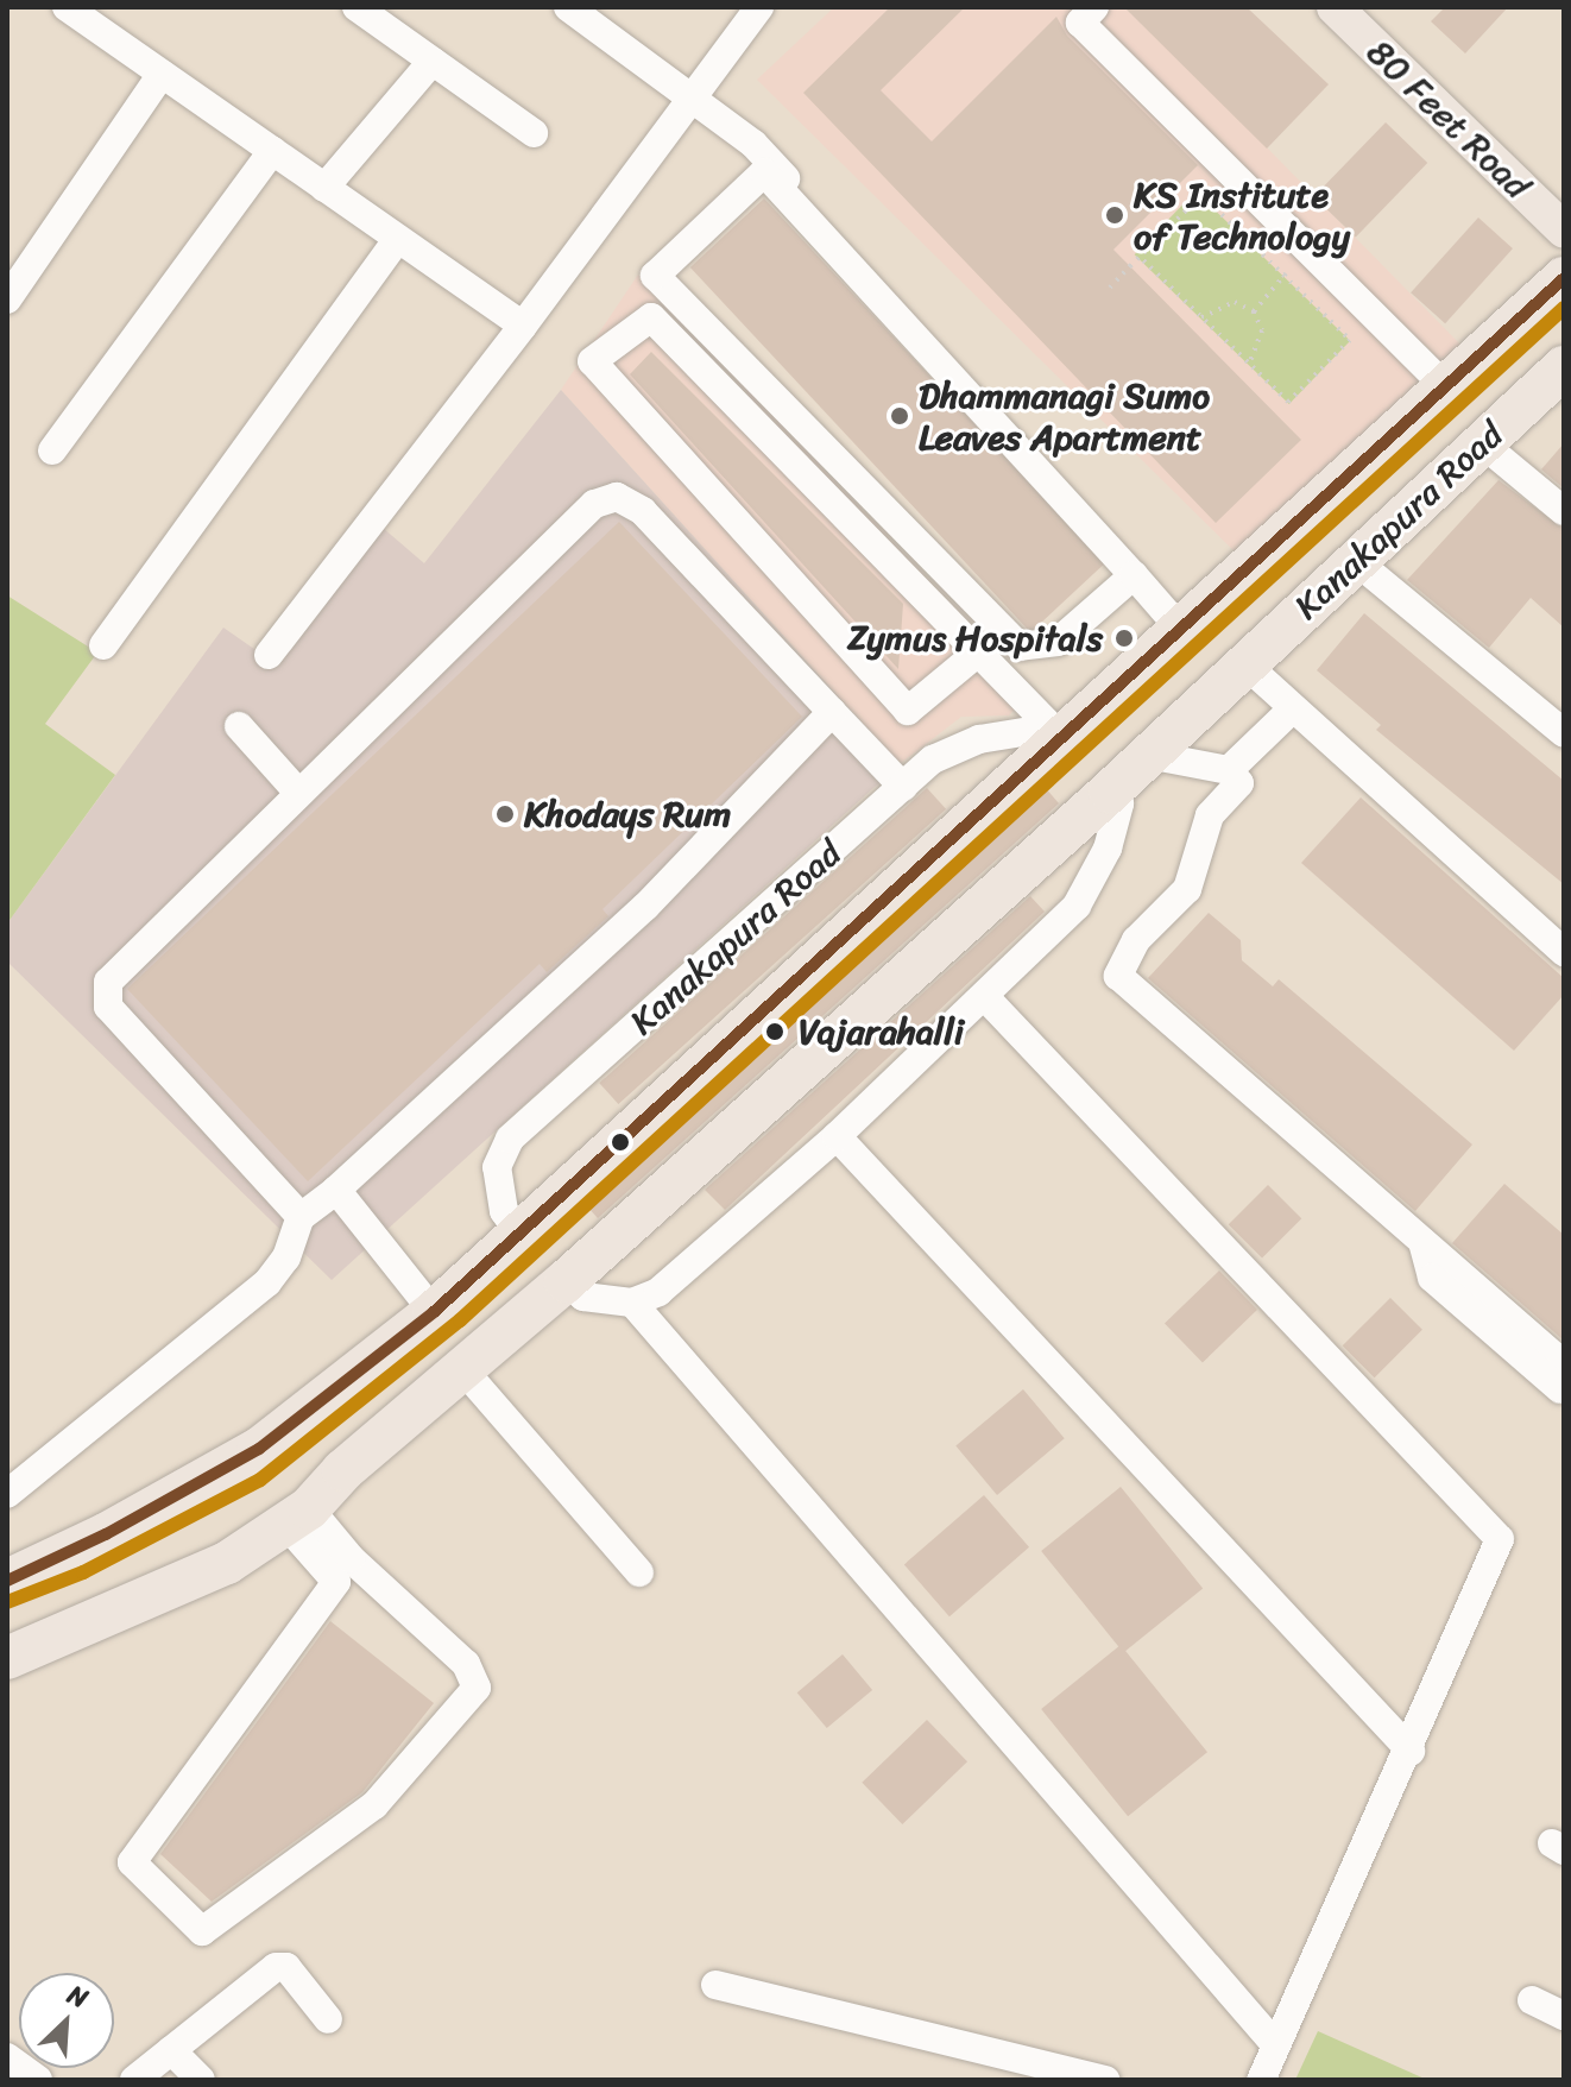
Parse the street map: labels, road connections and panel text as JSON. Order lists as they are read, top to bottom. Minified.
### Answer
{"streets":{"highway":["Kanakapura Road"],"main road":["80 Feet Road"]},"places":["KS Institute of Technology","Dhammanagi Sumo Leaves Apartment","Zymus Hospitals","Khodays Rum","Vajarahalli"],"north":"top right"}
